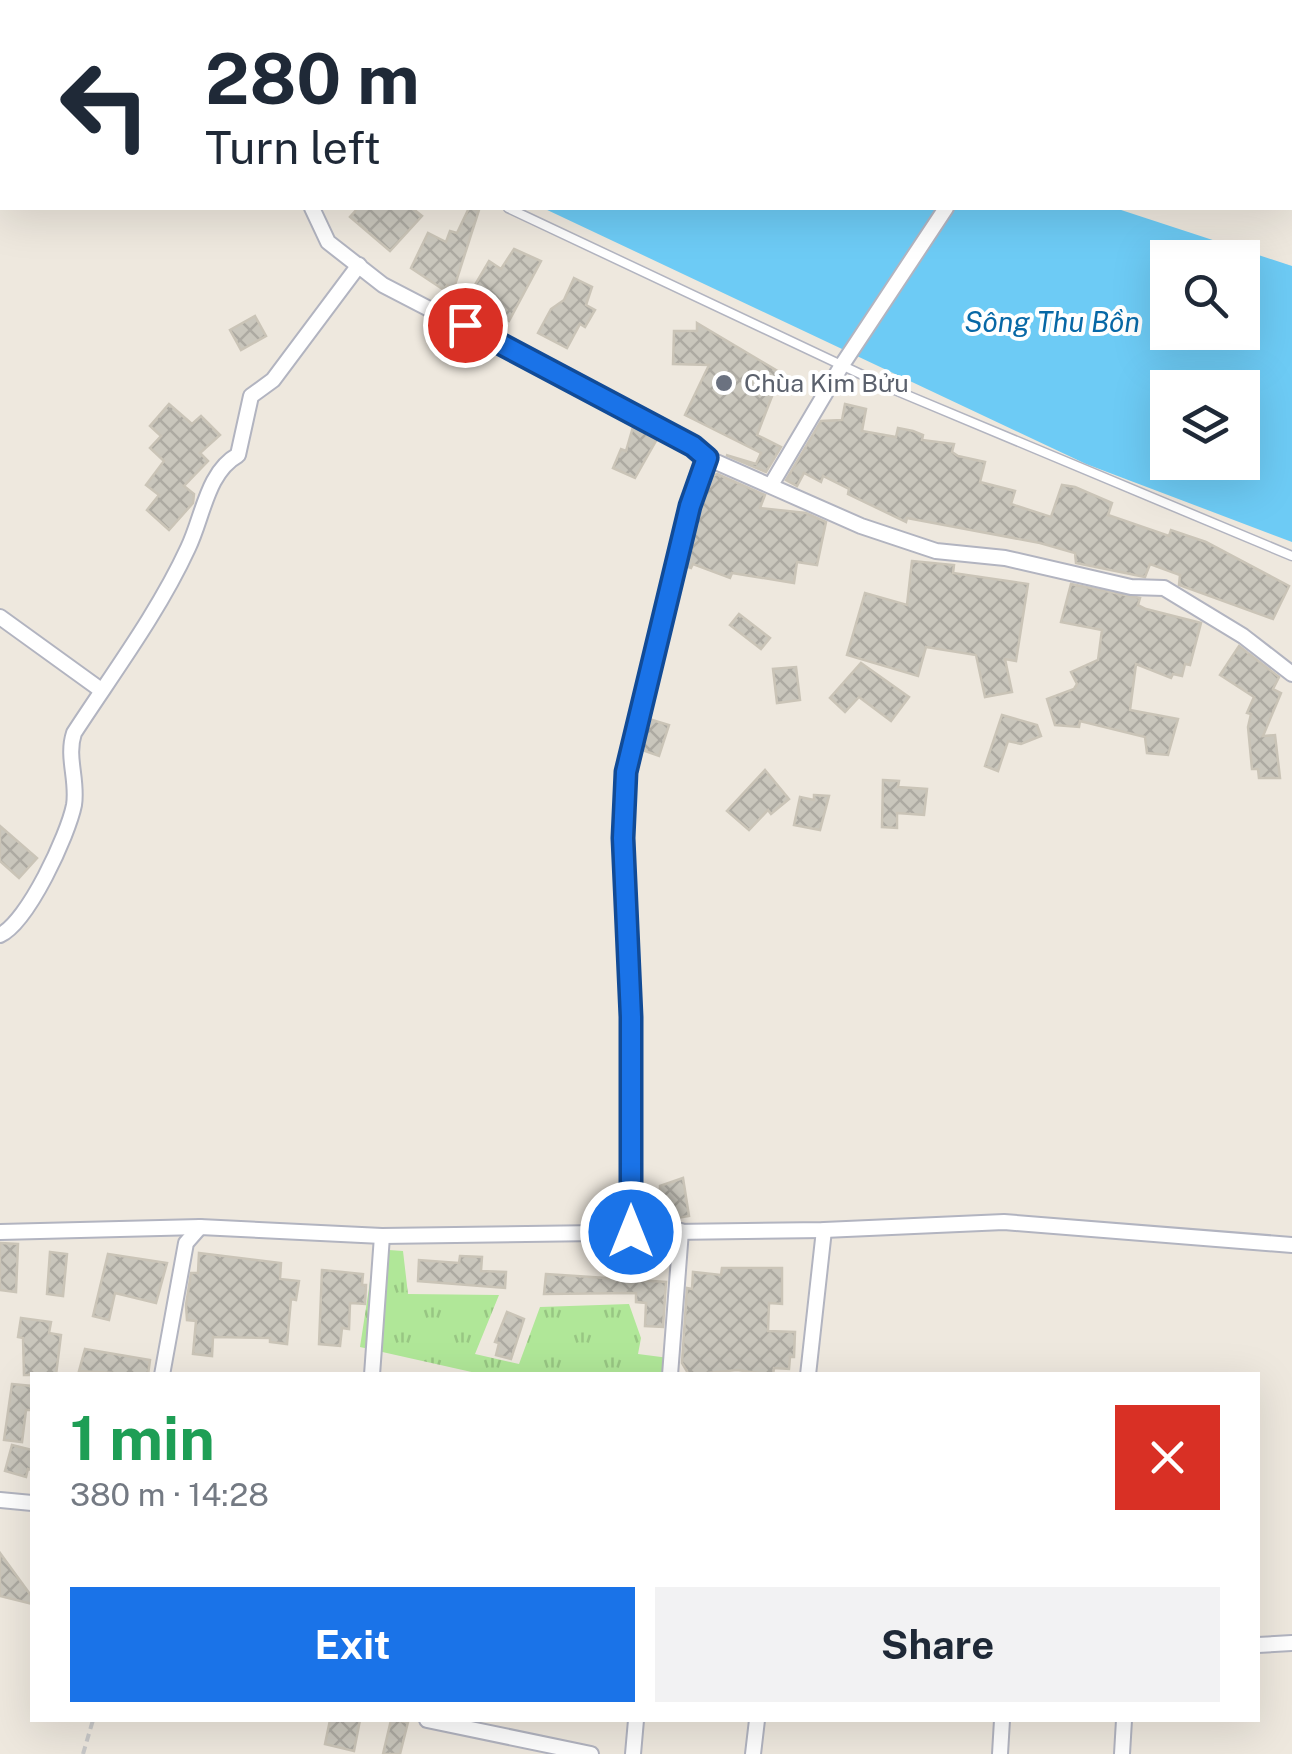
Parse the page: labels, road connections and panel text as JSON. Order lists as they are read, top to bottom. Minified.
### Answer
{"water":["Sông Thu Bồn"],"places":["Chùa Kim Bửu"],"page":{"turn":["280 m","Turn left"],"heading":["1 min","380 m · 14:28"],"buttons":["Exit","Share"]}}
